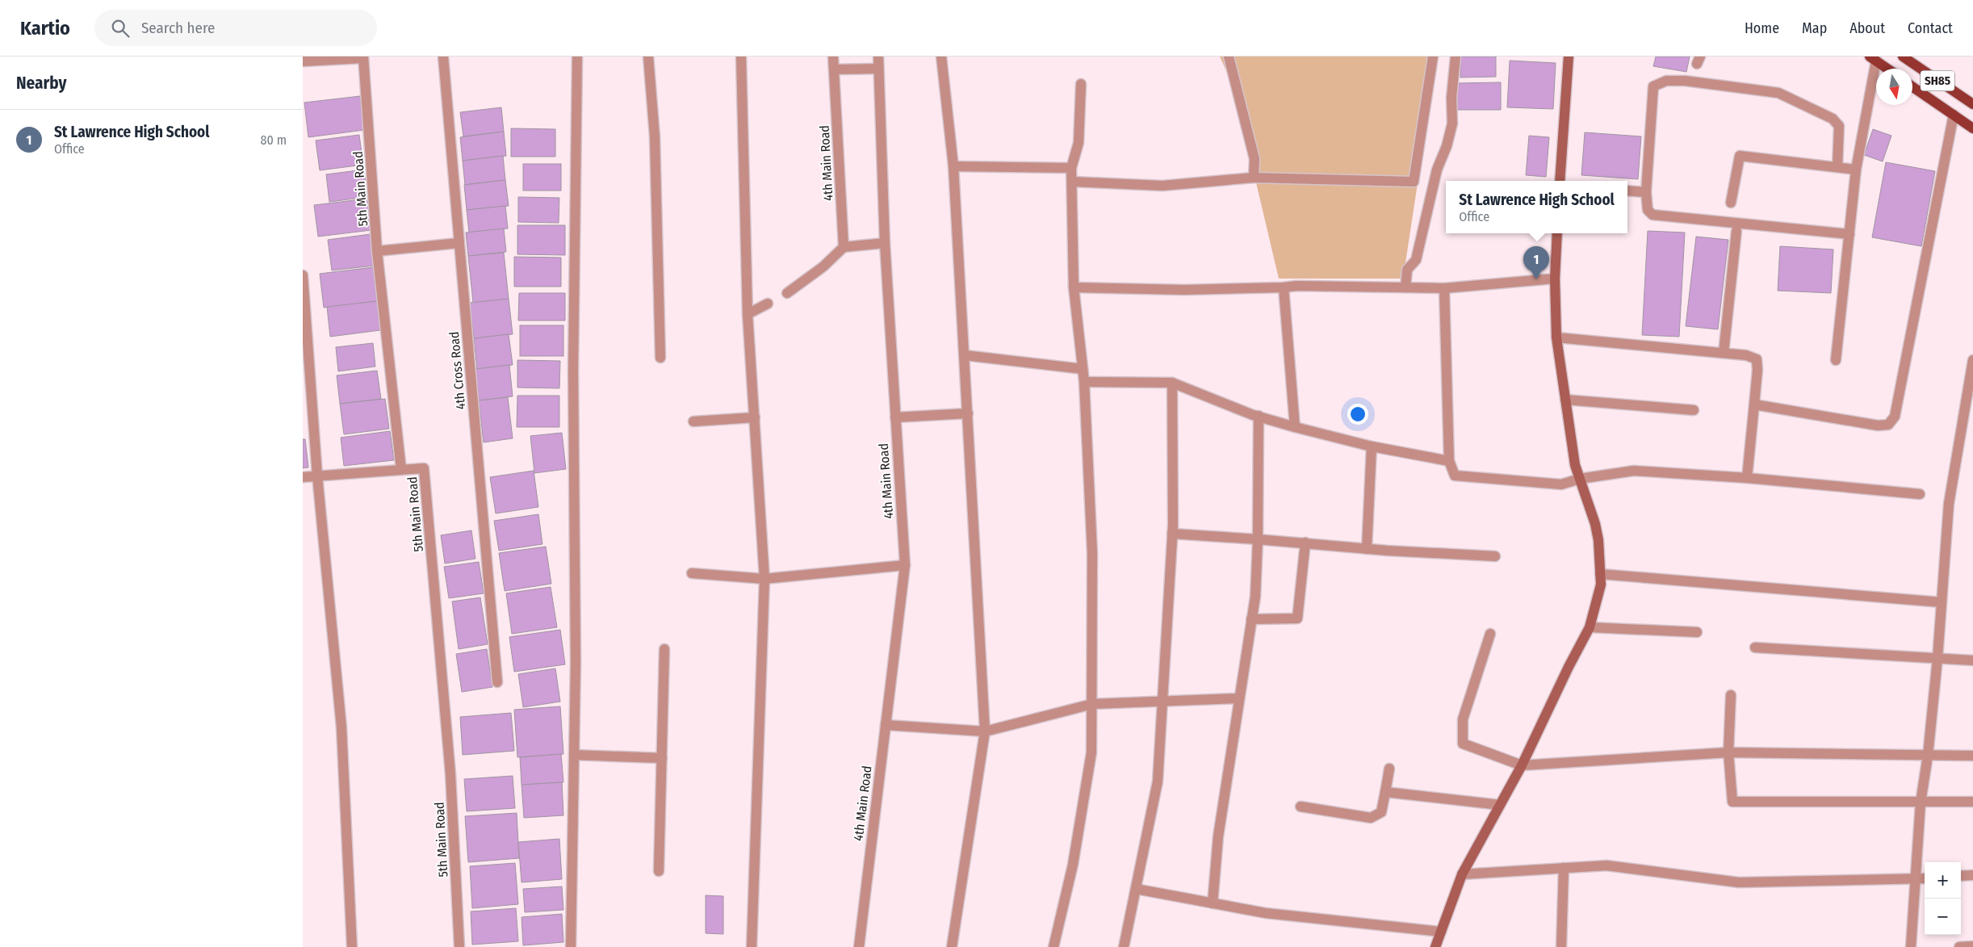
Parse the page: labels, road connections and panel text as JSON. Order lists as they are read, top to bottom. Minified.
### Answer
{"streets":{"main road":["SH85"],"street":["4th Main Road","5th Main Road","4th Cross Road"]},"north":"bottom","page":{"header":"Kartio","search":"Search here","nav":["Home","Map","About","Contact"],"heading":"Nearby","list":[{"mark":"1","name":"St Lawrence High School","note":"Office","value":"80 m"}],"popup":["St Lawrence High School","Office"],"pins":"1","map_buttons":["+","−"]}}
